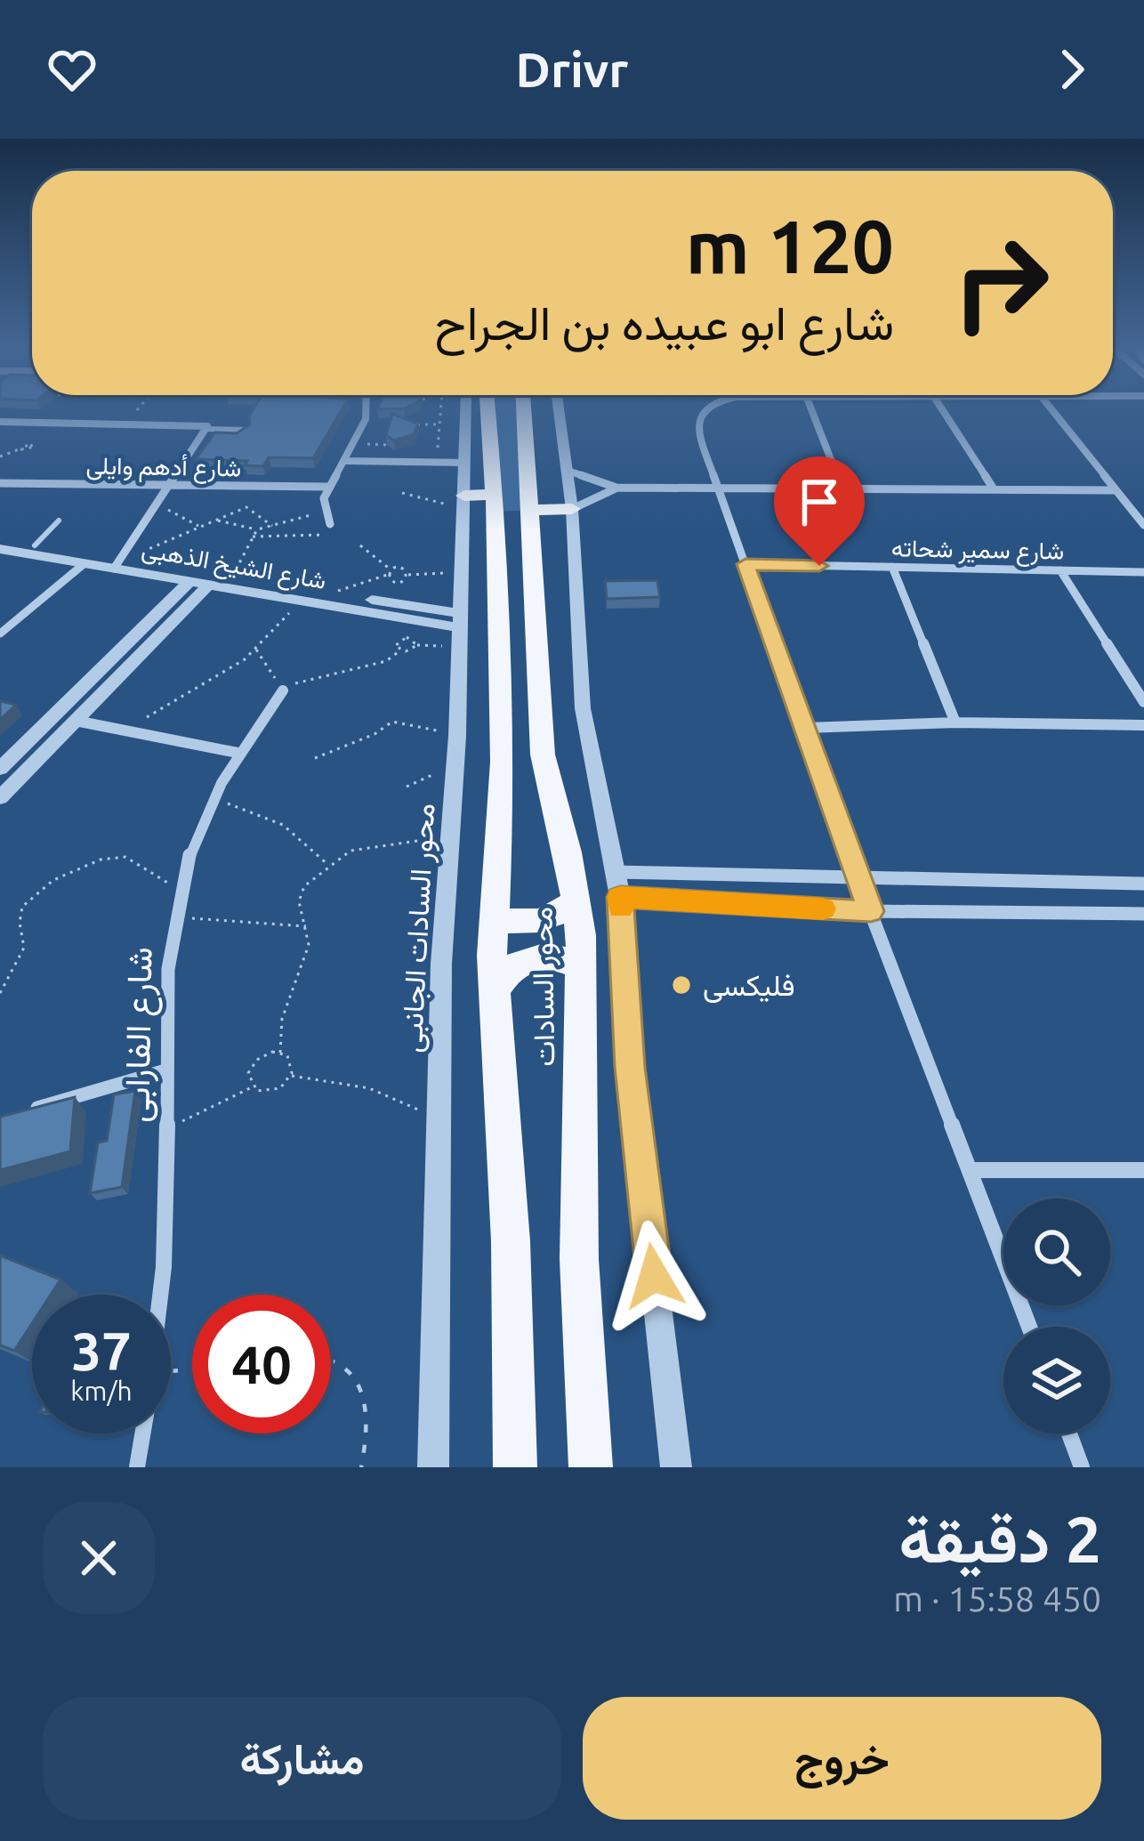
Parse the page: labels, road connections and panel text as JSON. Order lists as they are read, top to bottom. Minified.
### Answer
{"streets":{"main road":["محور السادات"],"street":["شارع أدهم وايلى","شارع سمير شحاته","شارع الشيخ الذهبى","محور السادات الجانبى","شارع الفارابى"]},"crossings":[["شارع الشيخ الذهبى","محور السادات الجانبى"],["محور السادات الجانبى","محور السادات"]],"places":["فليكسى"],"page":{"header":"Drivr","turn":["120 m","شارع ابو عبيده بن الجراح"],"speed":"37 km/h","limit":"40","heading":["2 دقيقة","450 m · 15:58"],"buttons":["خروج","مشاركة"]}}
